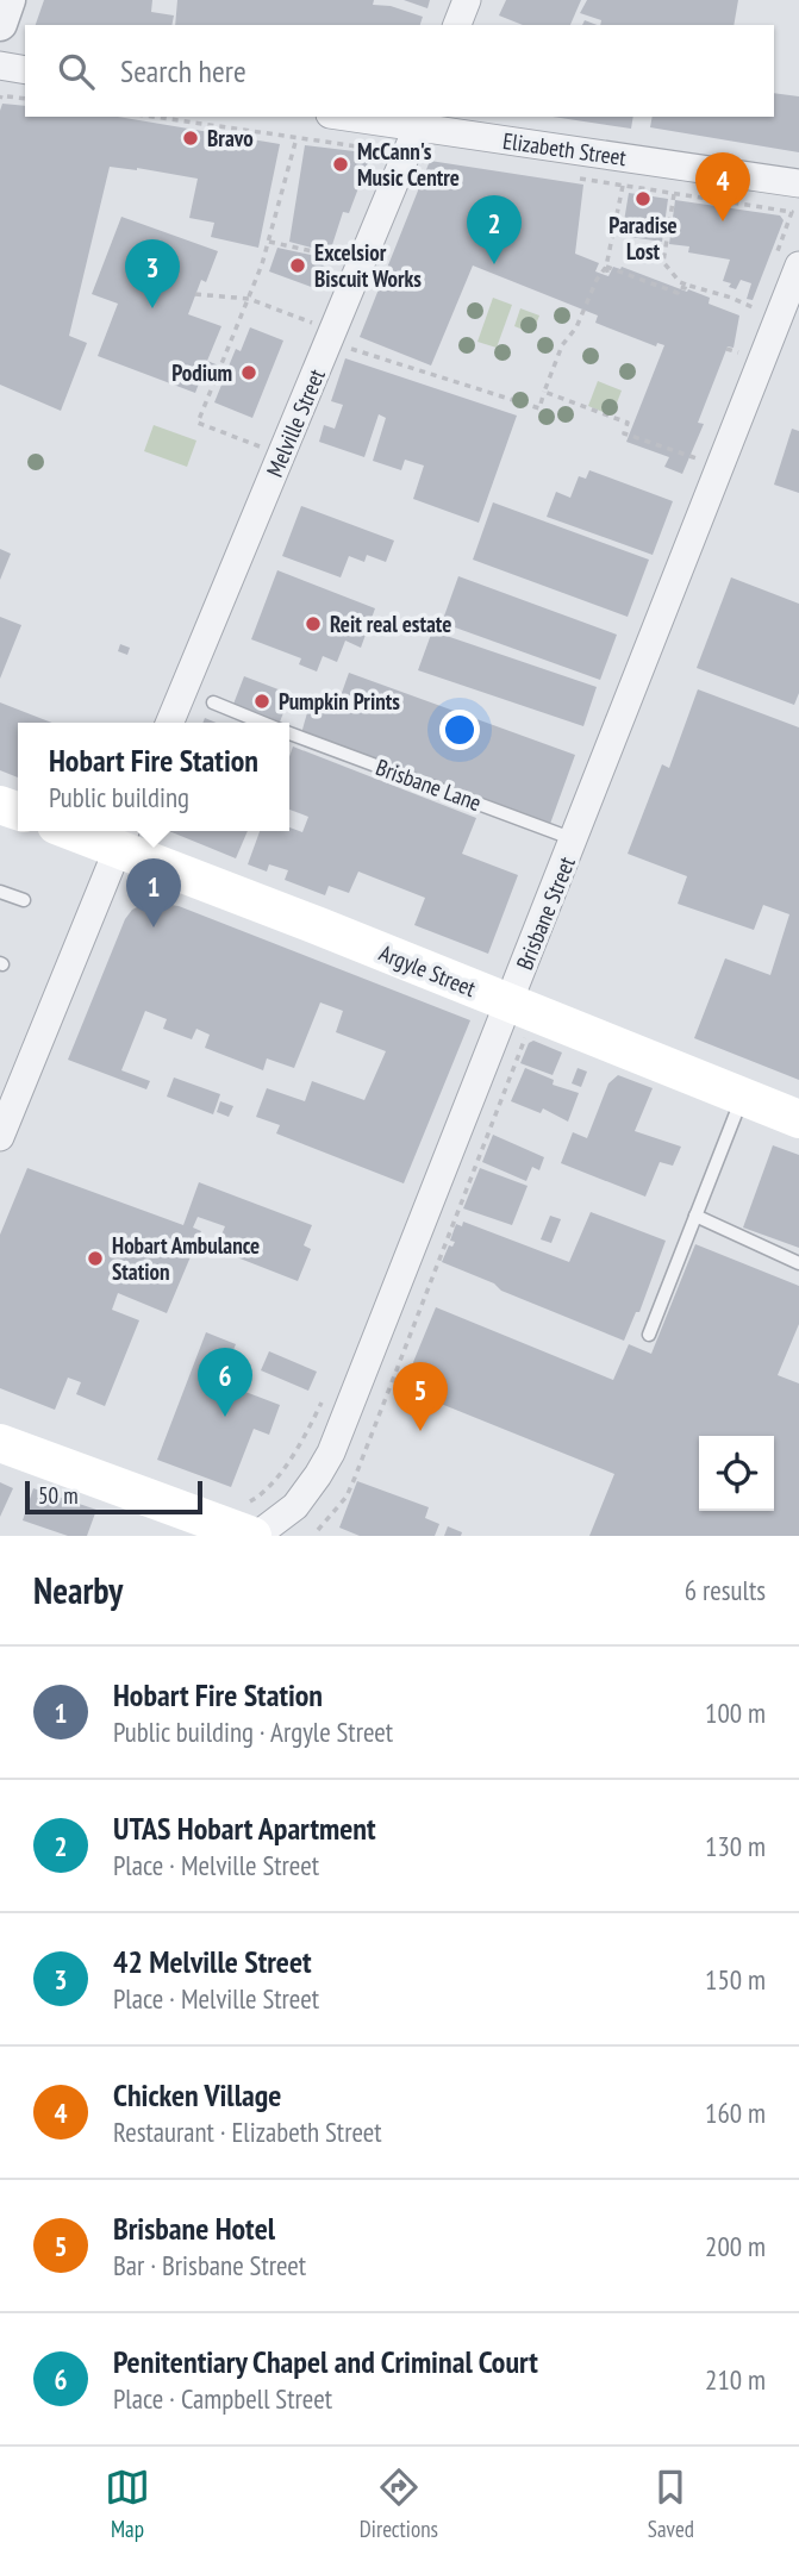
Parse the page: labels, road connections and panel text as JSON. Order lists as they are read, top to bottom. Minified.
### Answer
{"streets":{"main road":["Argyle Street"],"street":["Elizabeth Street","Melville Street","Brisbane Street"],"lane":["Brisbane Lane"]},"crossings":[["Elizabeth Street","Melville Street"],["Brisbane Lane","Brisbane Street"],["Brisbane Street","Argyle Street"]],"places":["Bravo","McCann's Music Centre","Paradise Lost","Excelsior Biscuit Works","Podium","Reit real estate","Pumpkin Prints","Hobart Ambulance Station"],"scale_bar":"50 m","page":{"search":"Search here","pins":["4","2","3","1","6","5"],"popup":["Hobart Fire Station","Public building"],"scale":"50 m","heading":["Nearby","6 results"],"list":[{"mark":"1","name":"Hobart Fire Station","note":"Public building · Argyle Street","value":"100 m"},{"mark":"2","name":"UTAS Hobart Apartment","note":"Place · Melville Street","value":"130 m"},{"mark":"3","name":"42 Melville Street","note":"Place · Melville Street","value":"150 m"},{"mark":"4","name":"Chicken Village","note":"Restaurant · Elizabeth Street","value":"160 m"},{"mark":"5","name":"Brisbane Hotel","note":"Bar · Brisbane Street","value":"200 m"},{"mark":"6","name":"Penitentiary Chapel and Criminal Court","note":"Place · Campbell Street","value":"210 m"}],"nav":["Map","Directions","Saved"]}}
